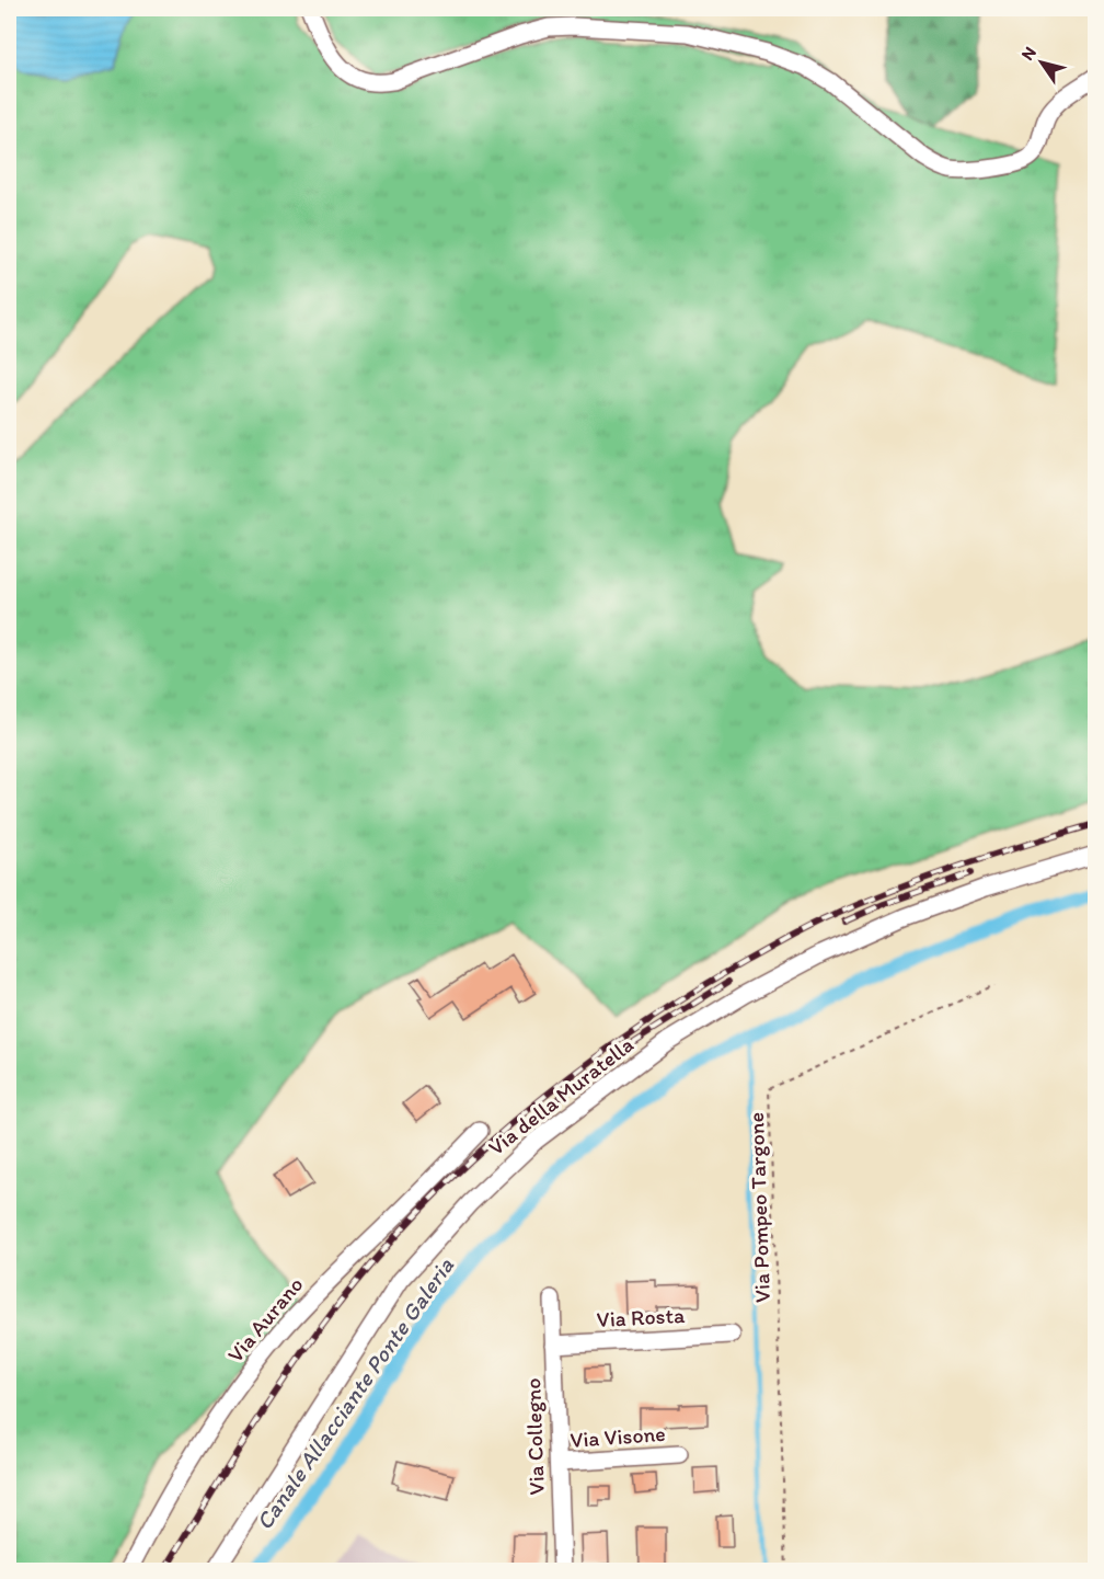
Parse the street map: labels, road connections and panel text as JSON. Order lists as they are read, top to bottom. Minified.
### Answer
{"streets":{"street":["Via della Muratella","Via Rosta","Via Aurano","Via Collegno","Via Visone"],"path":["Via Pompeo Targone"]},"crossings":[["Via Rosta","Via Collegno"],["Via Collegno","Via Visone"]],"water":["Canale Allacciante Ponte Galeria"],"north":"top left"}
